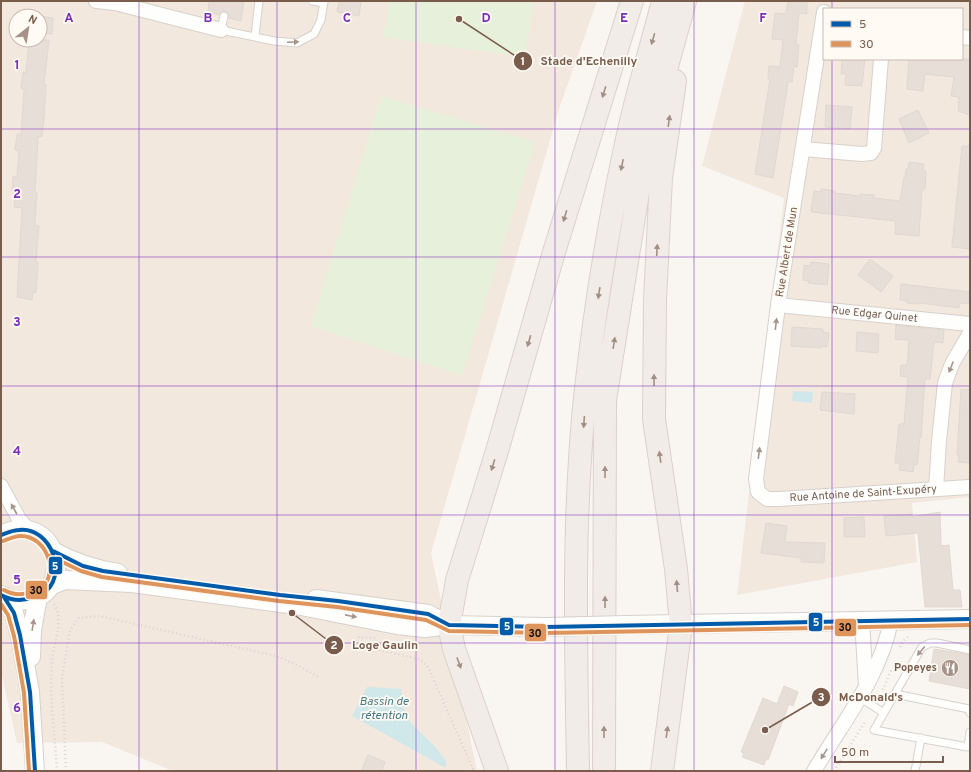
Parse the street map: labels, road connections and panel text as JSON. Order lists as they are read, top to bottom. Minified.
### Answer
{"streets":{"street":["Rue Albert de Mun","Rue Edgar Quinet","Rue Antoine de Saint-Exupéry"]},"crossings":[["Rue Albert de Mun","Rue Edgar Quinet"],["Rue Albert de Mun","Rue Antoine de Saint-Exupéry"]],"one_way":["Rue Albert de Mun"],"water":["Bassin de rétention"],"places":{"other":["Stade d'Echenilly","Loge Gaulin","McDonald's"],"restaurant":["Popeyes"]},"lines":["transit line 5","transit line 30"],"legend":["5","30"],"scale_bar":"50 m","north":"top right","grid":{"columns":["A","B","C","D","E","F"],"rows":["1","2","3","4","5","6"]}}
